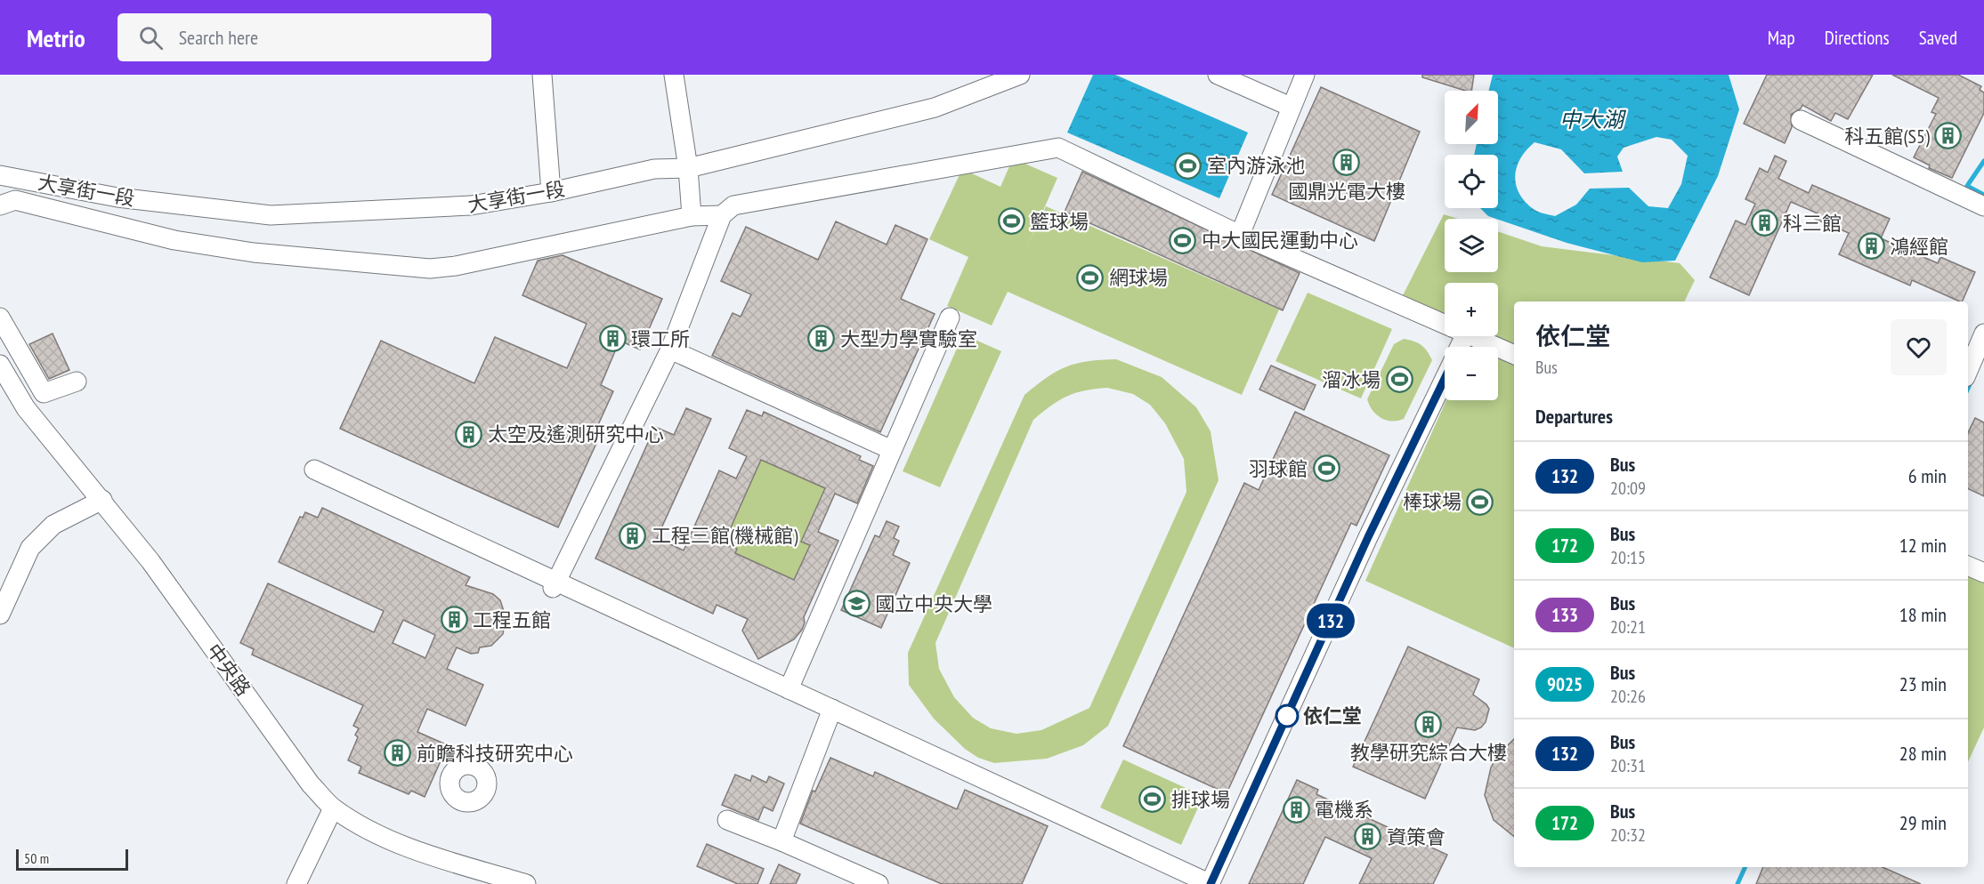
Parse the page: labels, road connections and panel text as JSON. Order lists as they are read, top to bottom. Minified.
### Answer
{"streets":{"street":["大享街一段","中央路"]},"water":["中大湖"],"places":{"building":["科五館(S5)","國鼎光電大樓","科三館","鴻經館","環工所","大型力學實驗室","太空及遙測研究中心","工程三館(機械館)","工程五館","教學研究綜合大樓","前瞻科技研究中心","電機系","資策會"],"sports":["室內游泳池","籃球場","中大國民運動中心","網球場","溜冰場","羽球館","棒球場","排球場"],"school or university":["國立中央大學"],"other":["依仁堂"]},"lines":["bus line 132"],"scale_bar":"50 m","north":"top right","page":{"header":"Metrio","search":"Search here","nav":["Map","Directions","Saved"],"on_map":"132","map_buttons":["+","−"],"heading":[["依仁堂","Bus"],"Departures"],"list":[{"mark":"132","name":"Bus","note":"20:09","value":"6 min"},{"mark":"172","name":"Bus","note":"20:15","value":"12 min"},{"mark":"133","name":"Bus","note":"20:21","value":"18 min"},{"mark":"9025","name":"Bus","note":"20:26","value":"23 min"},{"mark":"132","name":"Bus","note":"20:31","value":"28 min"},{"mark":"172","name":"Bus","note":"20:32","value":"29 min"}],"scale":"50 m"}}
